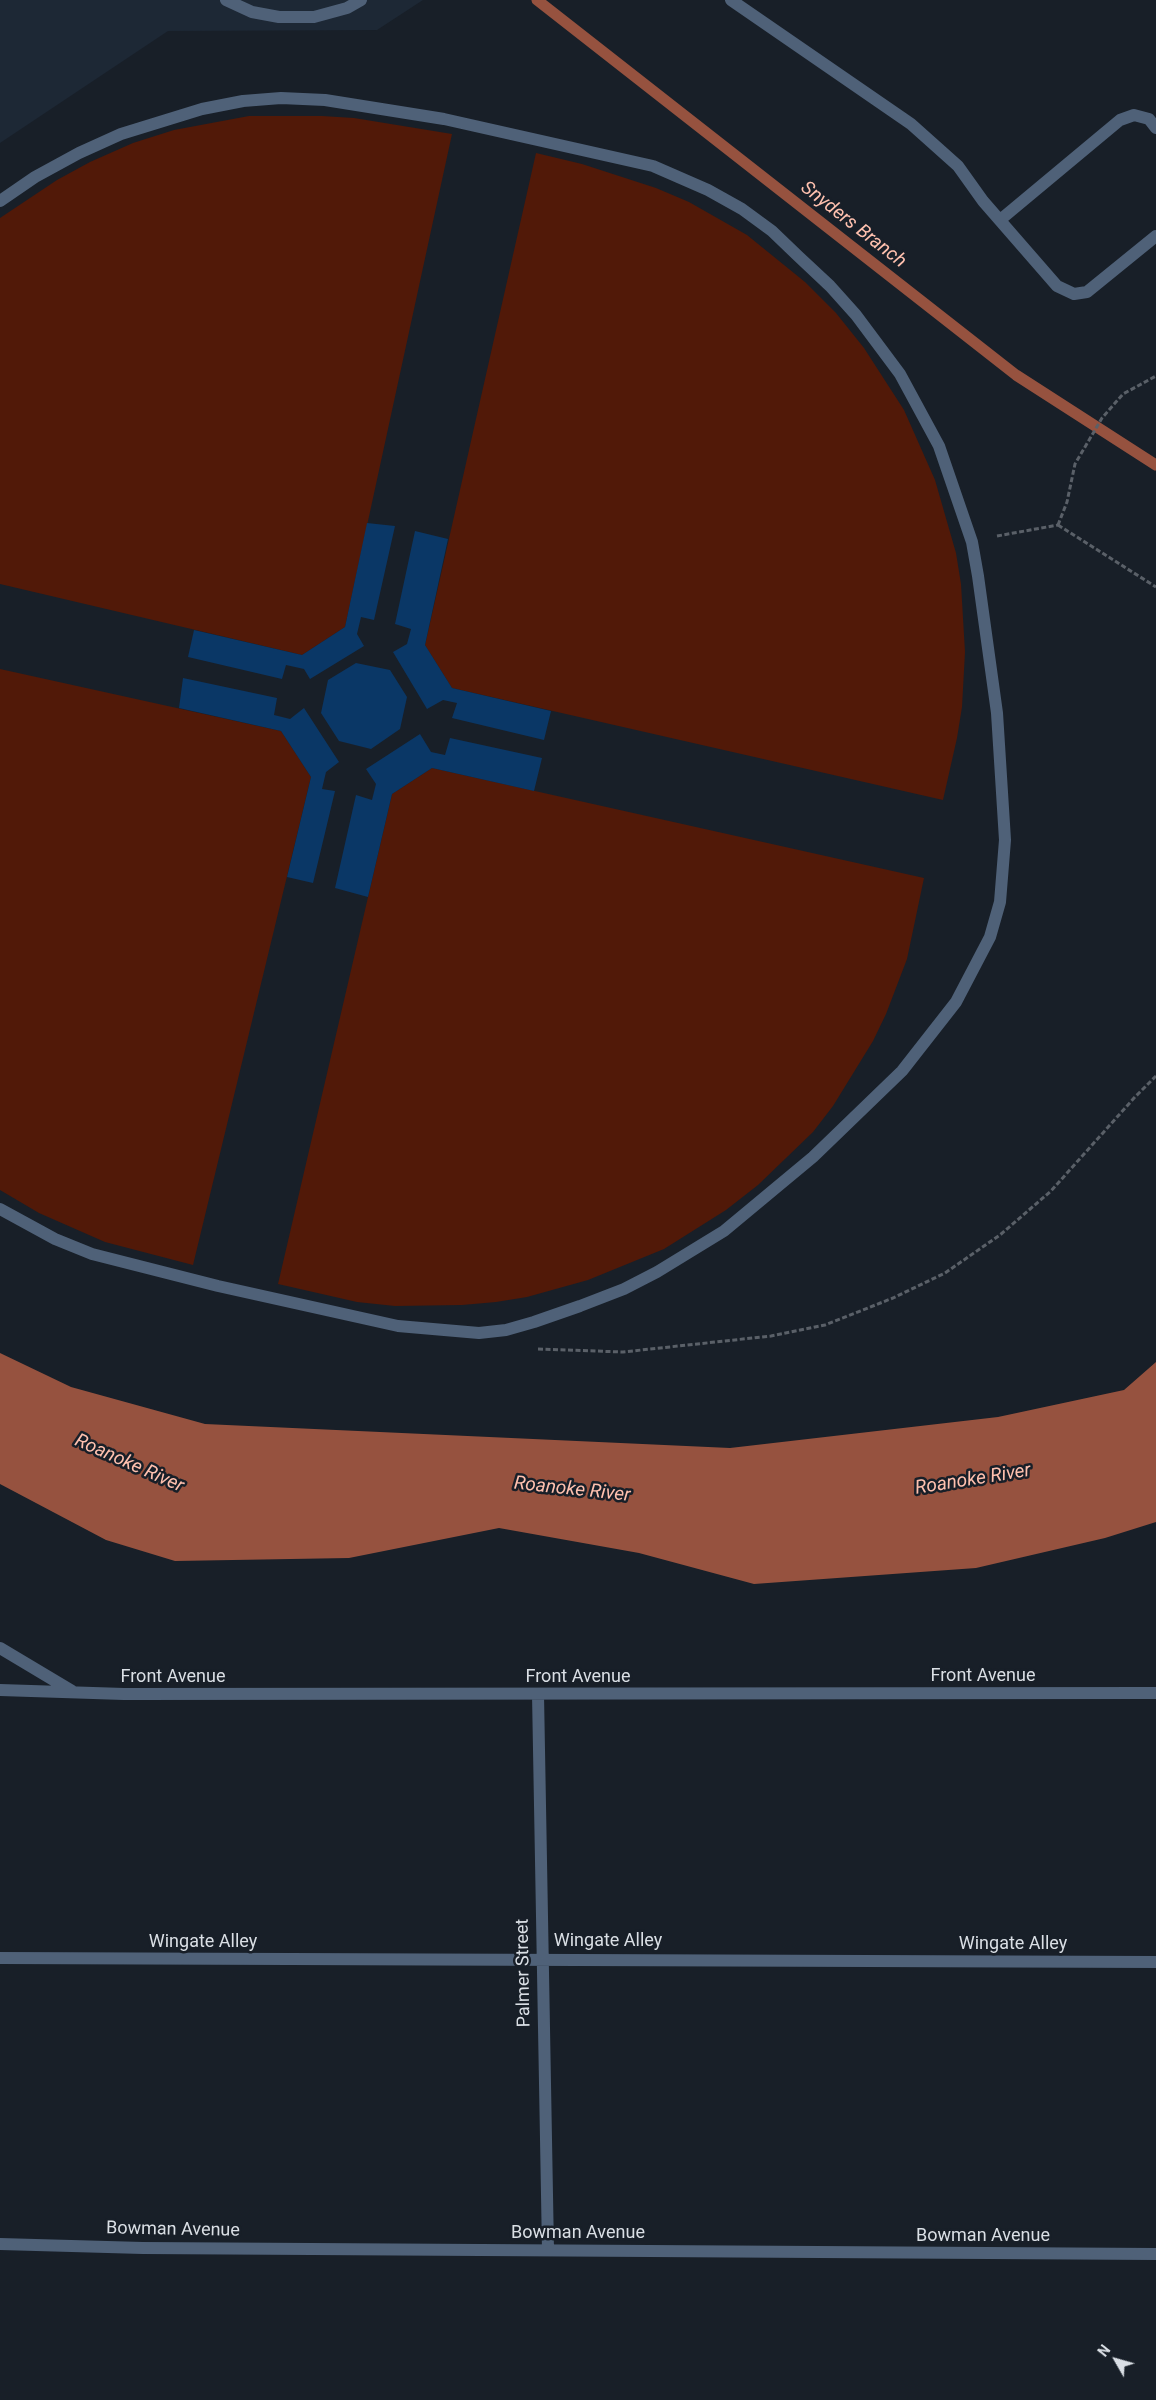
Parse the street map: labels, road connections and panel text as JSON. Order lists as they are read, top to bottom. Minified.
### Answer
{"streets":{"street":["Front Avenue","Wingate Alley","Palmer Street","Bowman Avenue"]},"crossings":[["Front Avenue","Palmer Street"],["Wingate Alley","Palmer Street"],["Palmer Street","Bowman Avenue"]],"water":["Snyders Branch","Roanoke River"],"north":"top left"}
